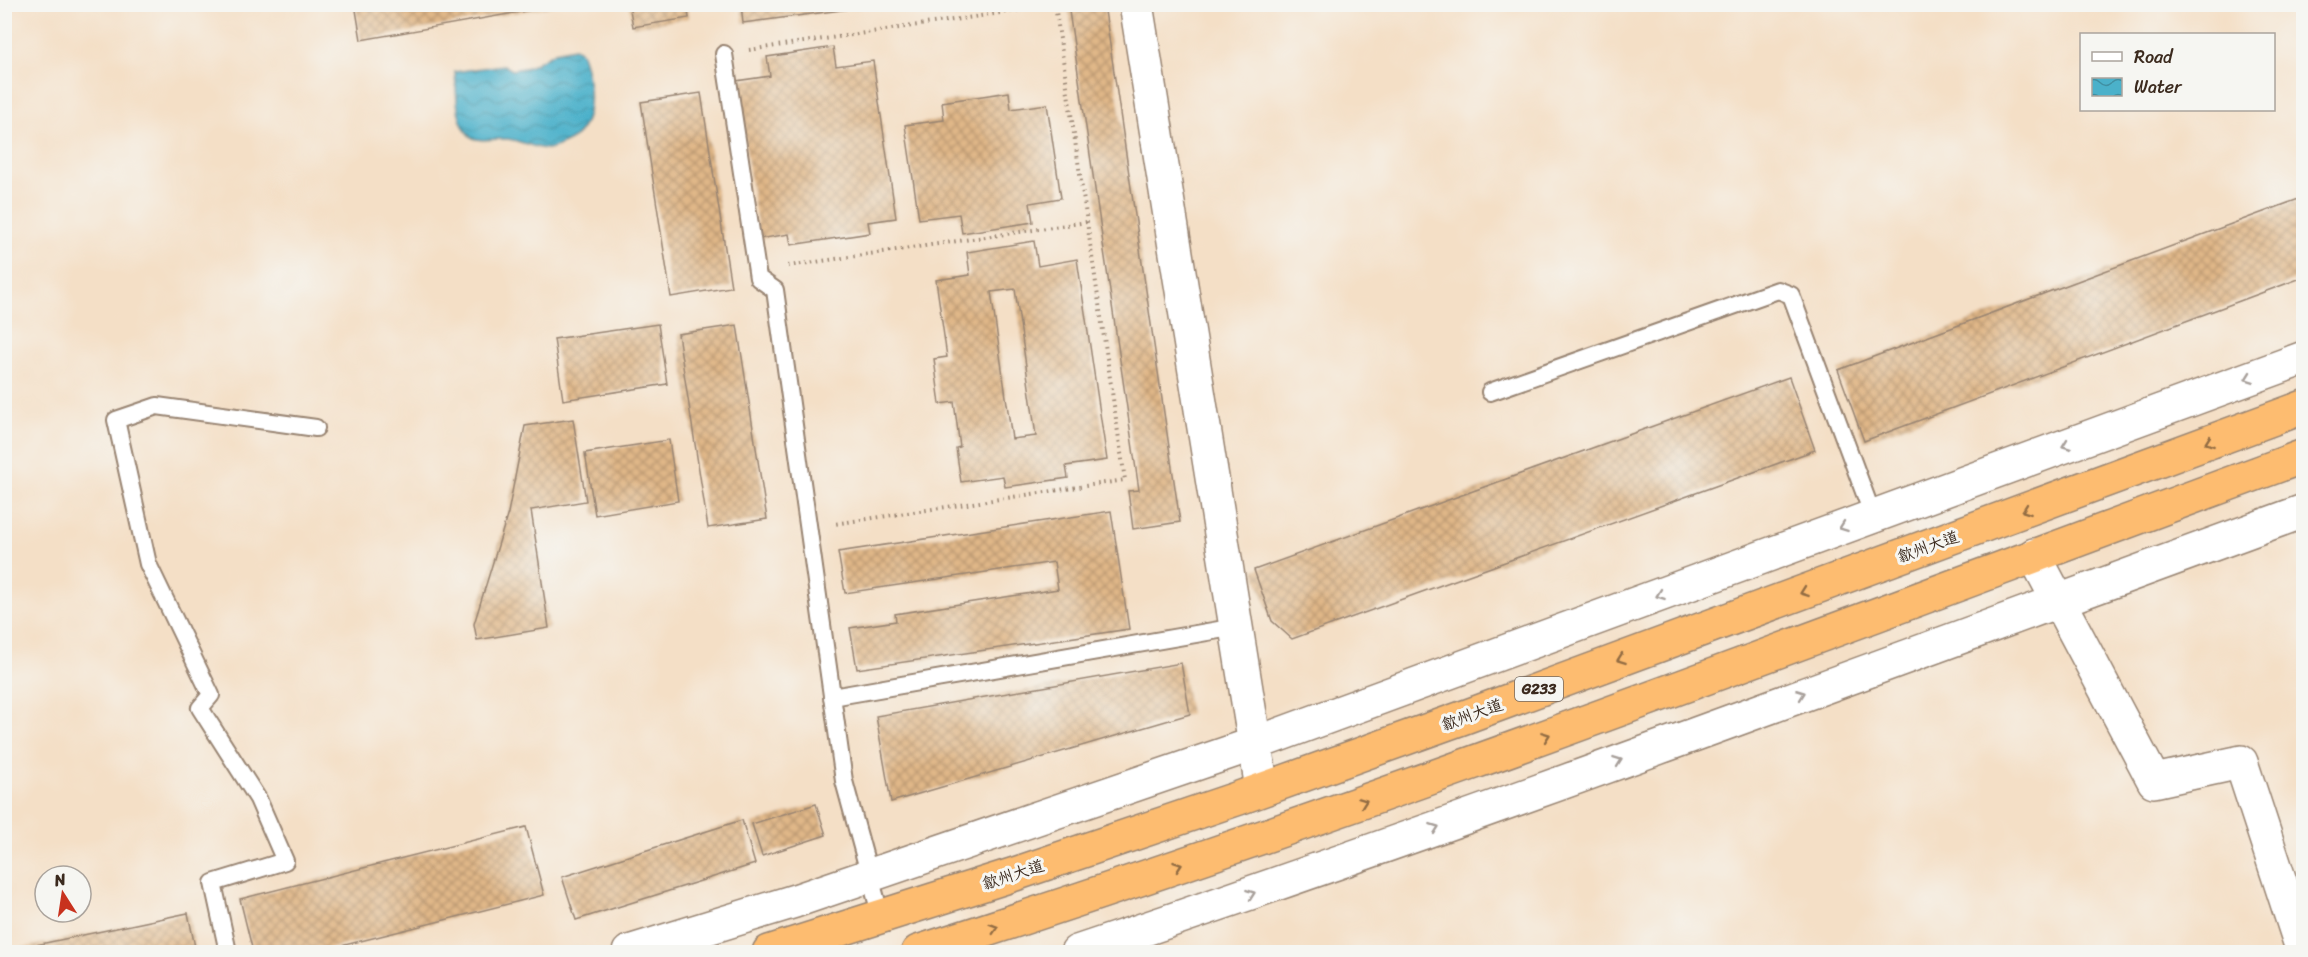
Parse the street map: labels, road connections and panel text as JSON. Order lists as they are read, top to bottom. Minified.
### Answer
{"streets":{"highway":["歙州大道","G233"]},"legend":["Road","Water"],"north":"top"}
